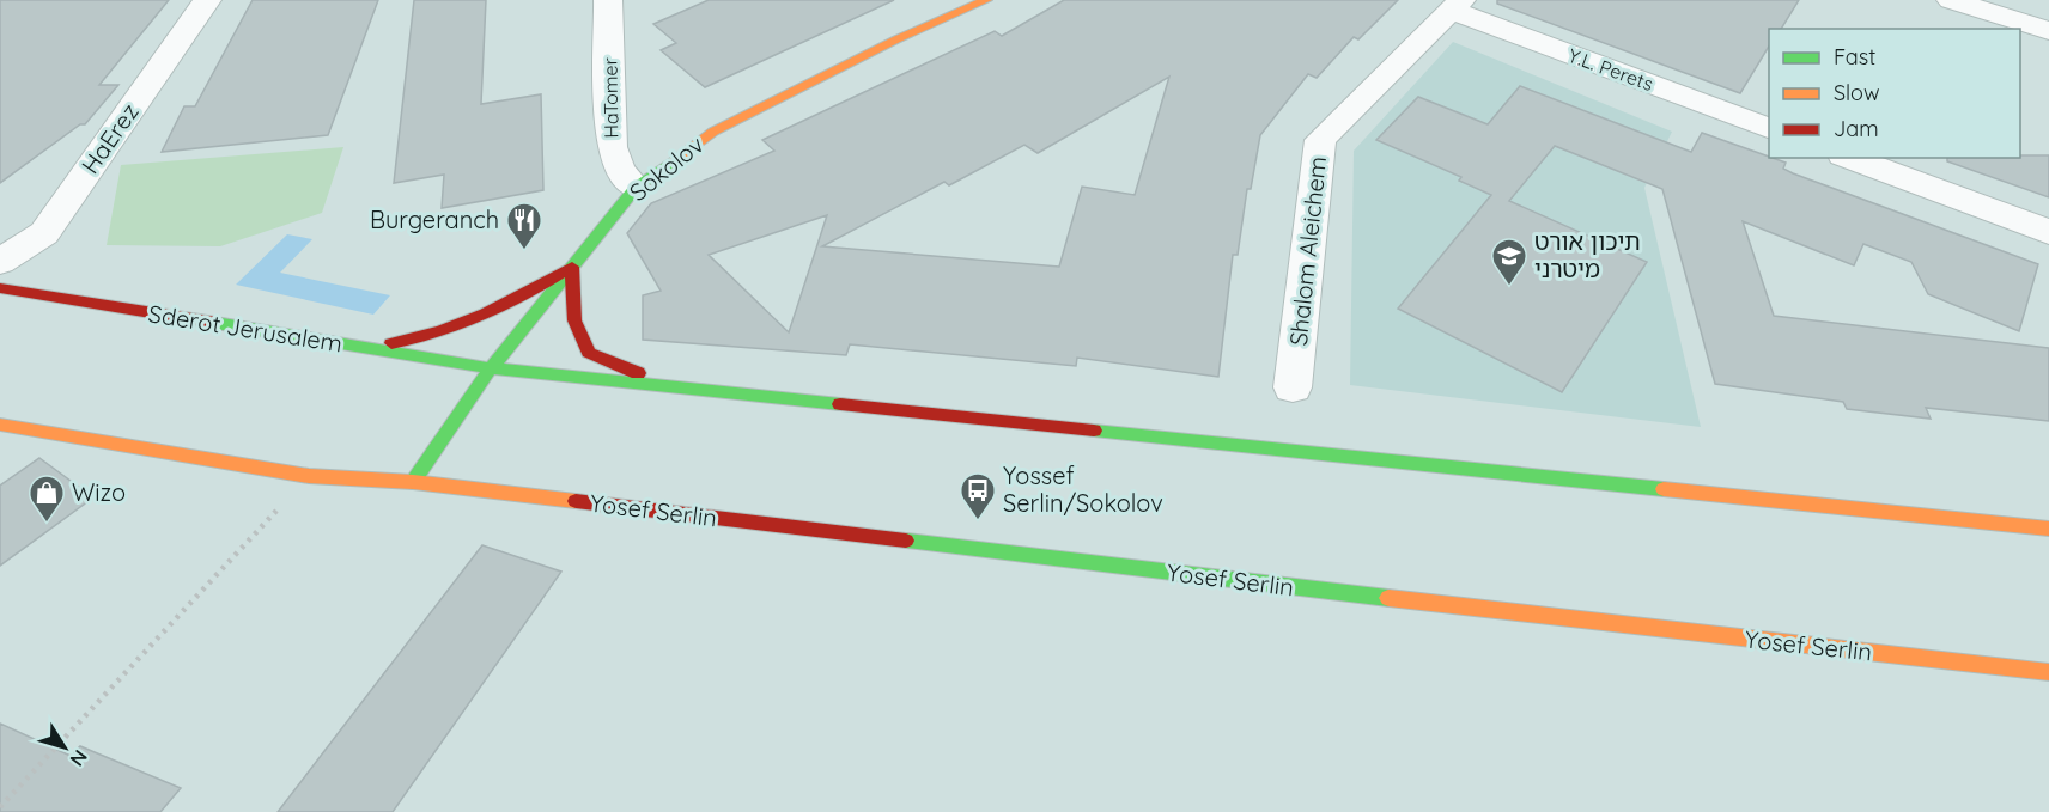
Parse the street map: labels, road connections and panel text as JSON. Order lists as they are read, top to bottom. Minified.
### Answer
{"streets":{"main road":["Sokolov","Sderot Jerusalem","Yosef Serlin"],"street":["Y.L. Perets","HaTomer","HaErez","Shalom Aleichem"]},"crossings":[["Y.L. Perets","Shalom Aleichem"],["HaTomer","Sokolov"],["Sokolov","Sderot Jerusalem"],["Sokolov","Yosef Serlin"]],"places":{"restaurant":["Burgeranch"],"school or university":["תיכון אורט מיטרני"],"bus stop":["Yossef Serlin/Sokolov"],"shop":["Wizo"]},"legend":["Fast","Slow","Jam"],"north":"bottom right"}
